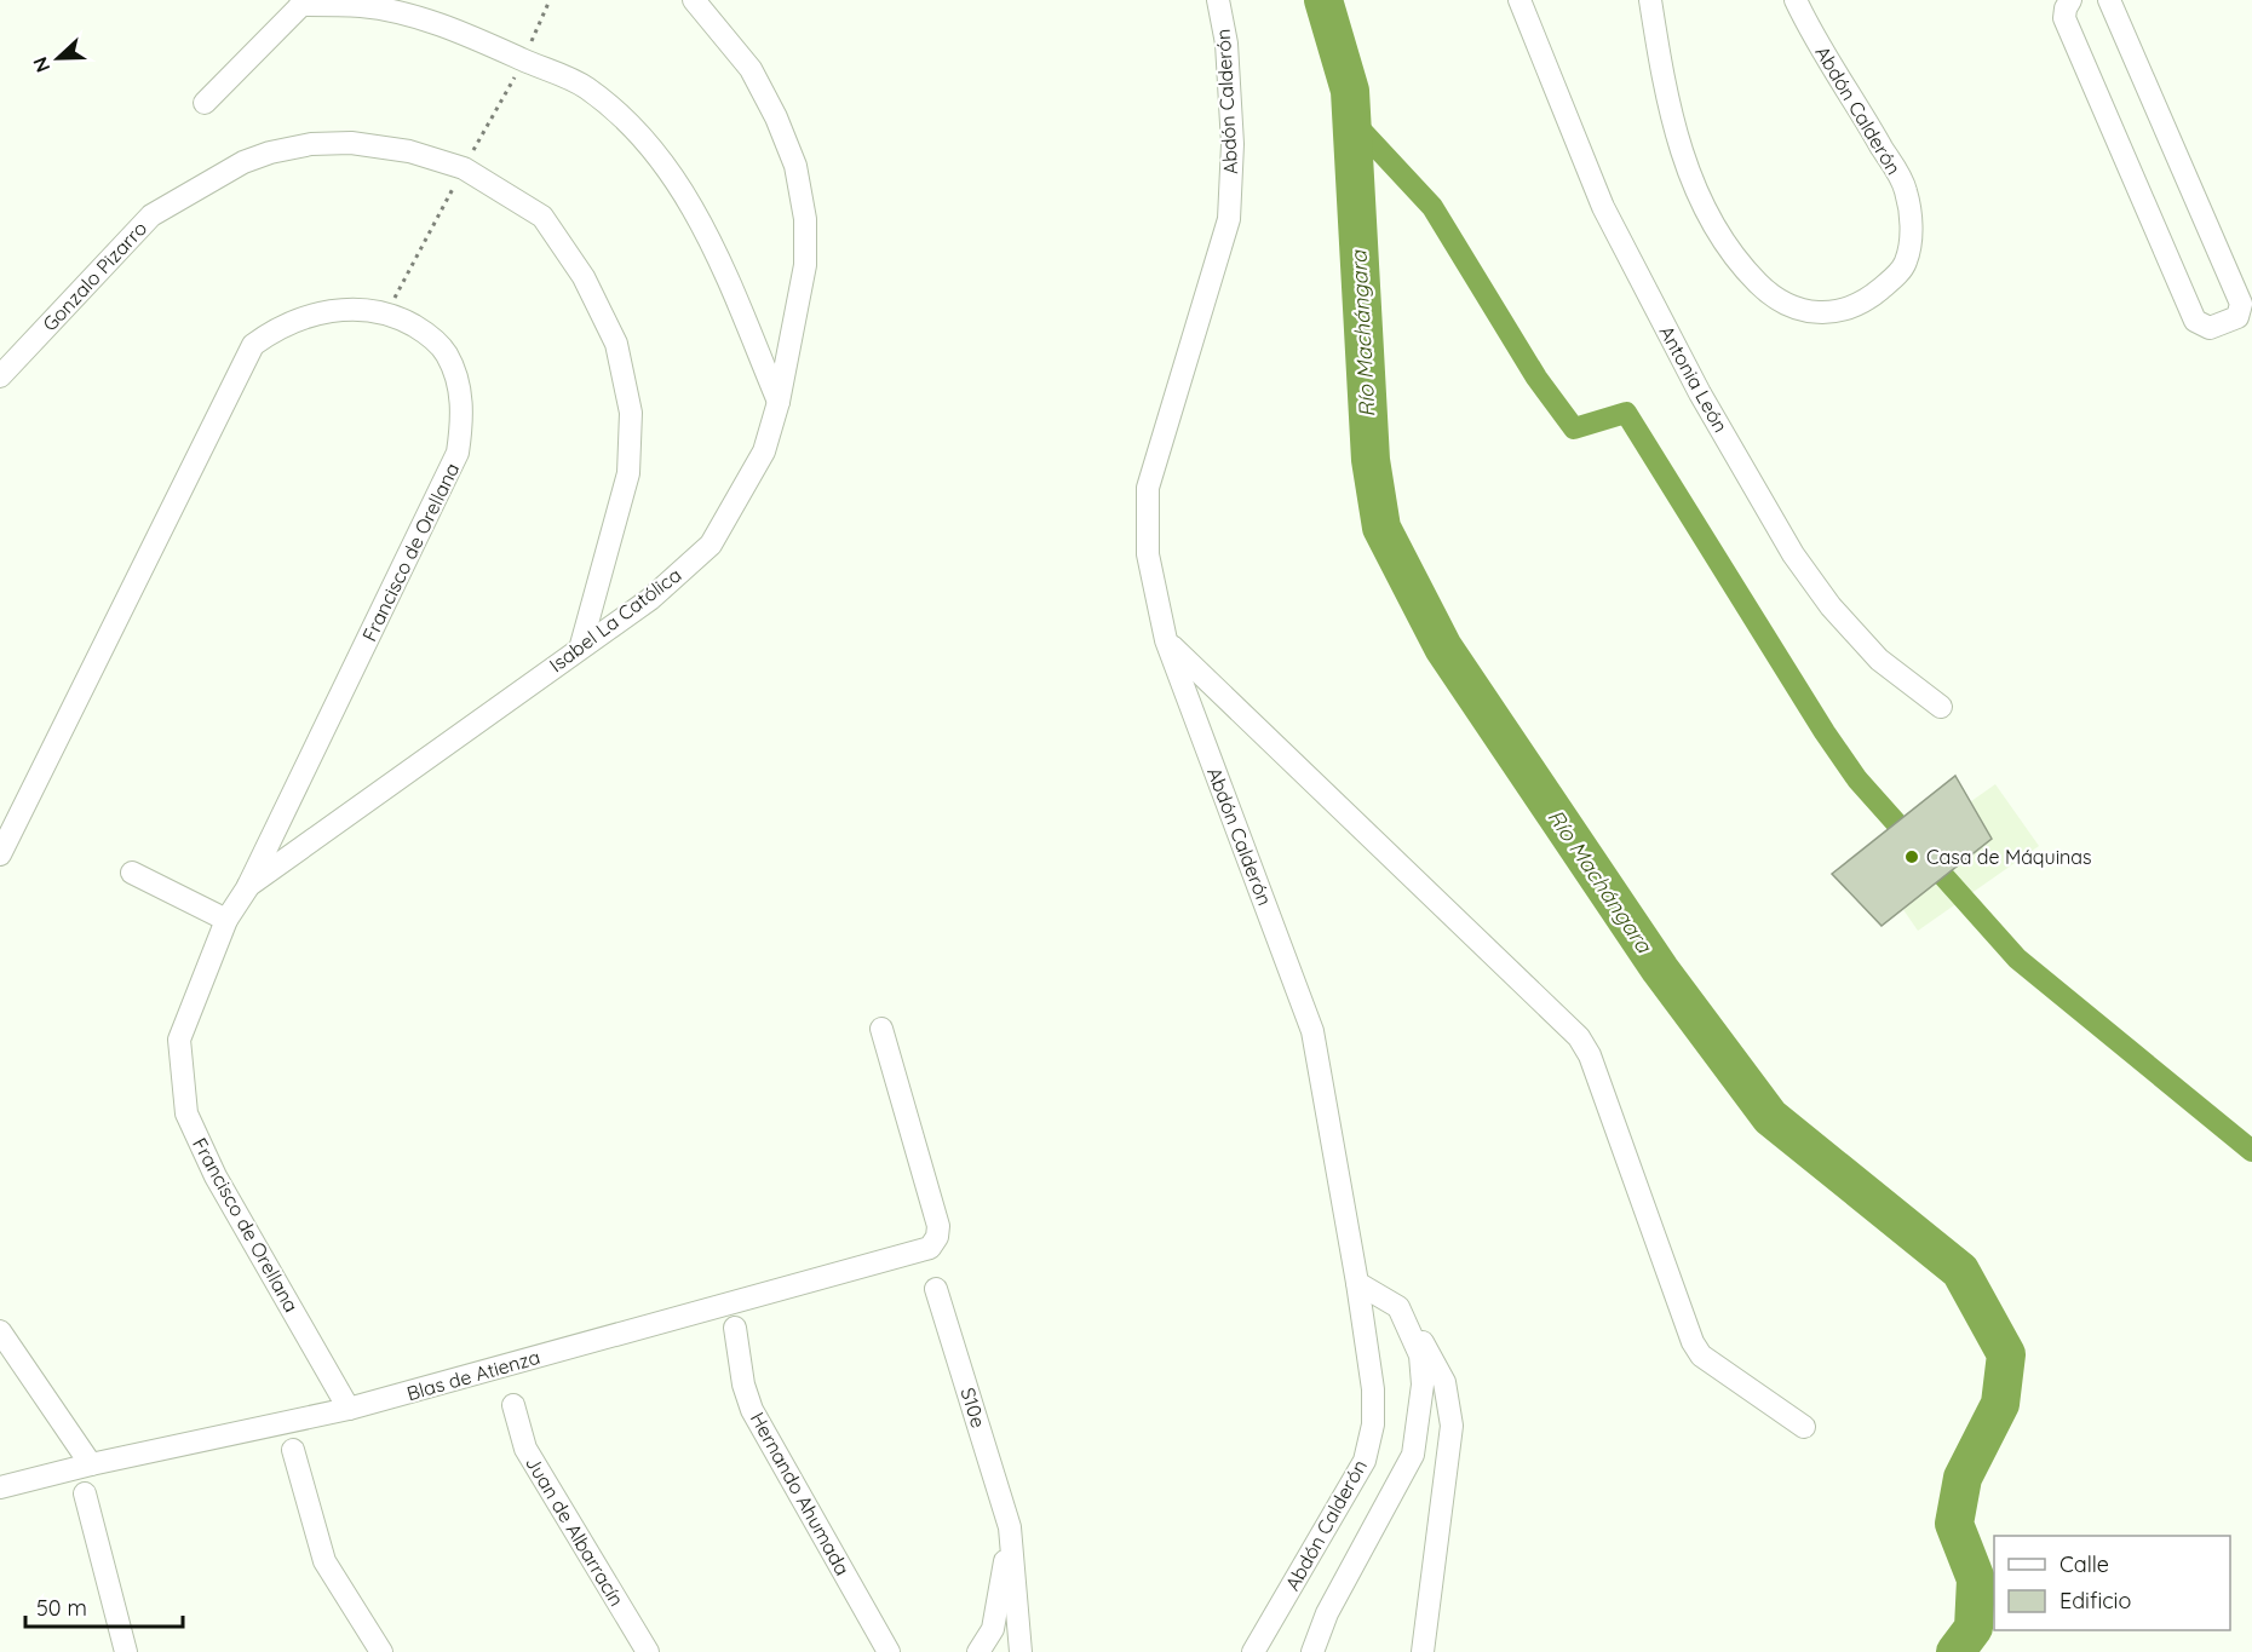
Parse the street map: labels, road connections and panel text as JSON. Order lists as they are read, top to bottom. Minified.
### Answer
{"streets":{"street":["Abdón Calderón","Gonzalo Pizarro","Antonia León","Francisco de Orellana","Isabel La Católica","Blas de Atienza","S10e","Hernando Ahumada","Juan de Albarracín"]},"crossings":[["Gonzalo Pizarro","Isabel La Católica"],["Francisco de Orellana","Isabel La Católica"],["Francisco de Orellana","Blas de Atienza"]],"water":["Río Machángara"],"places":["Casa de Máquinas"],"legend":["Calle","Edificio"],"scale_bar":"50 m","north":"left"}
